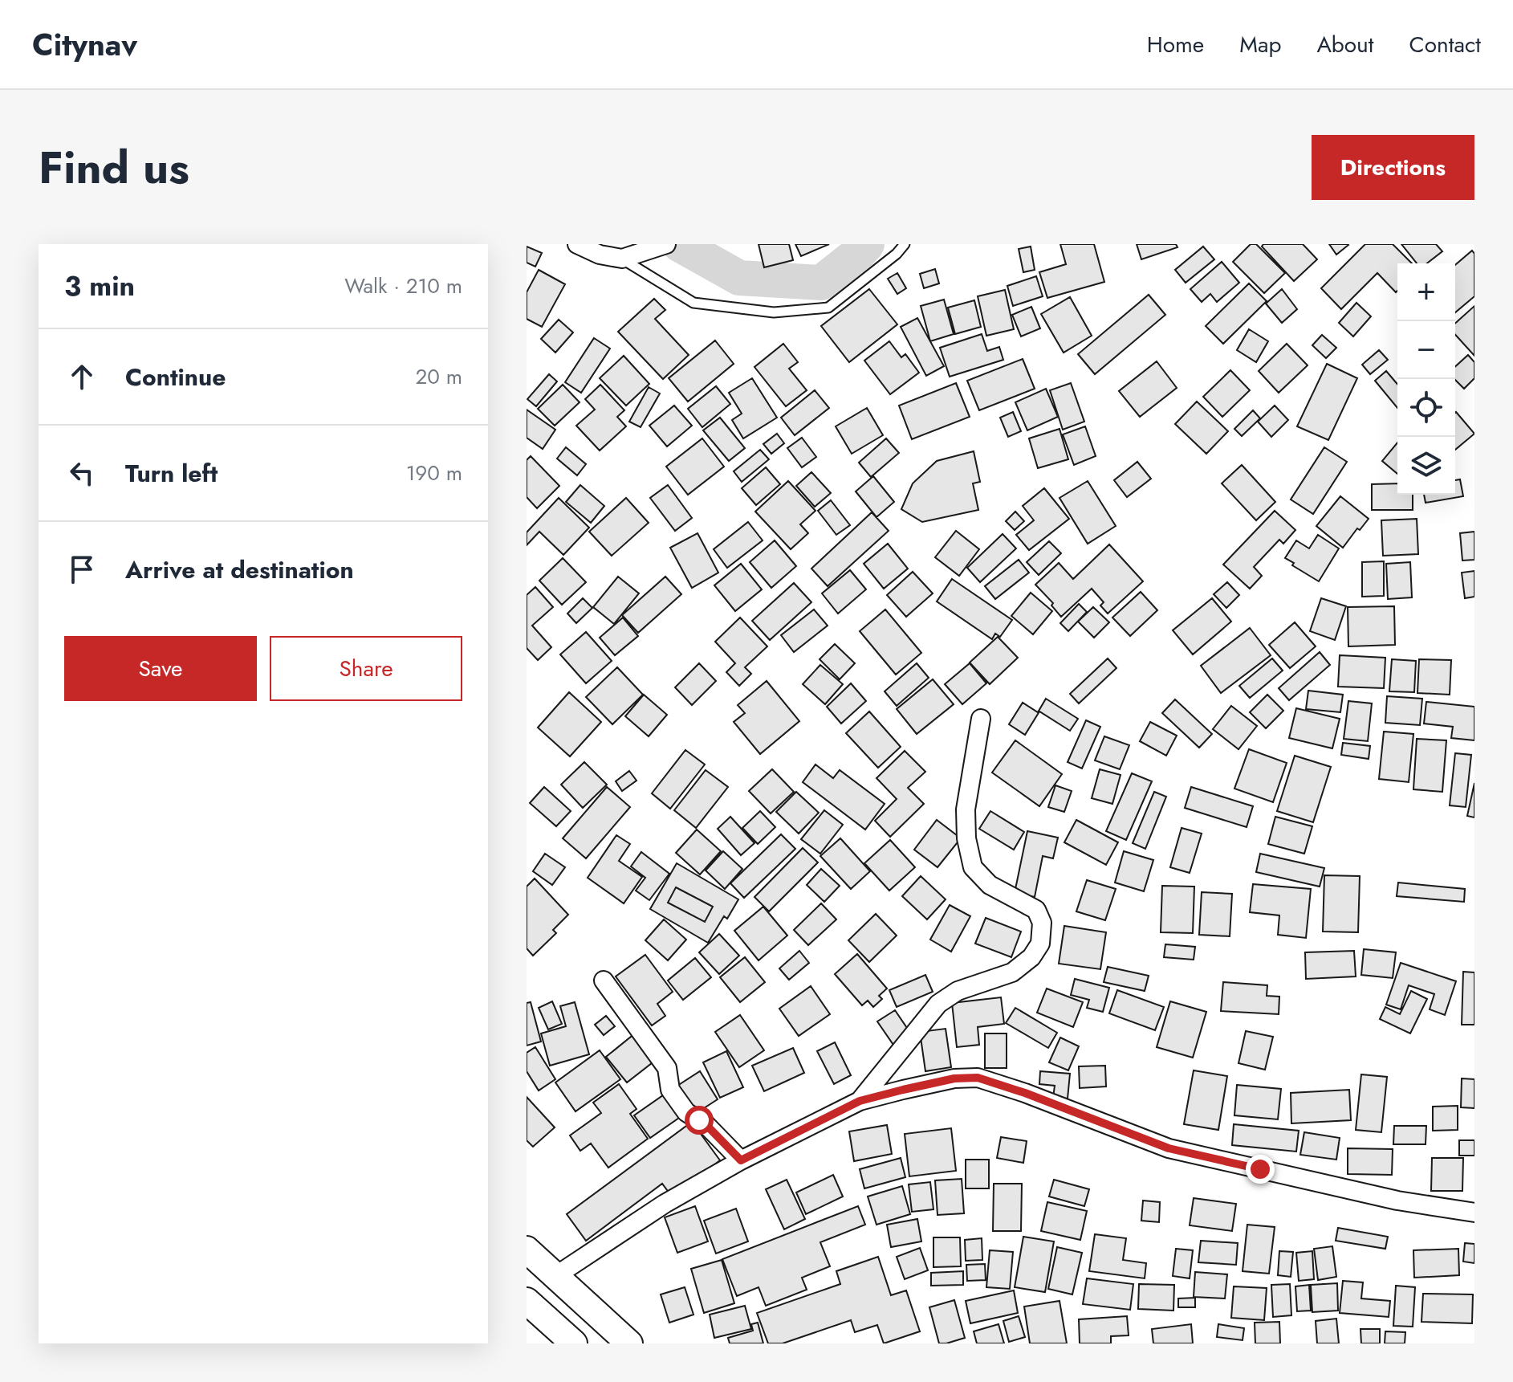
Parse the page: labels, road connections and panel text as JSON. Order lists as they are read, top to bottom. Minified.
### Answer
{"page":{"header":"Citynav","nav":["Home","Map","About","Contact"],"title":"Find us","buttons":["Directions",["Save","Share"]],"heading":["3 min","Walk · 210 m"],"map_buttons":["+","−"],"list":[["Continue","20 m"],["Turn left","190 m"],"Arrive at destination"]}}
